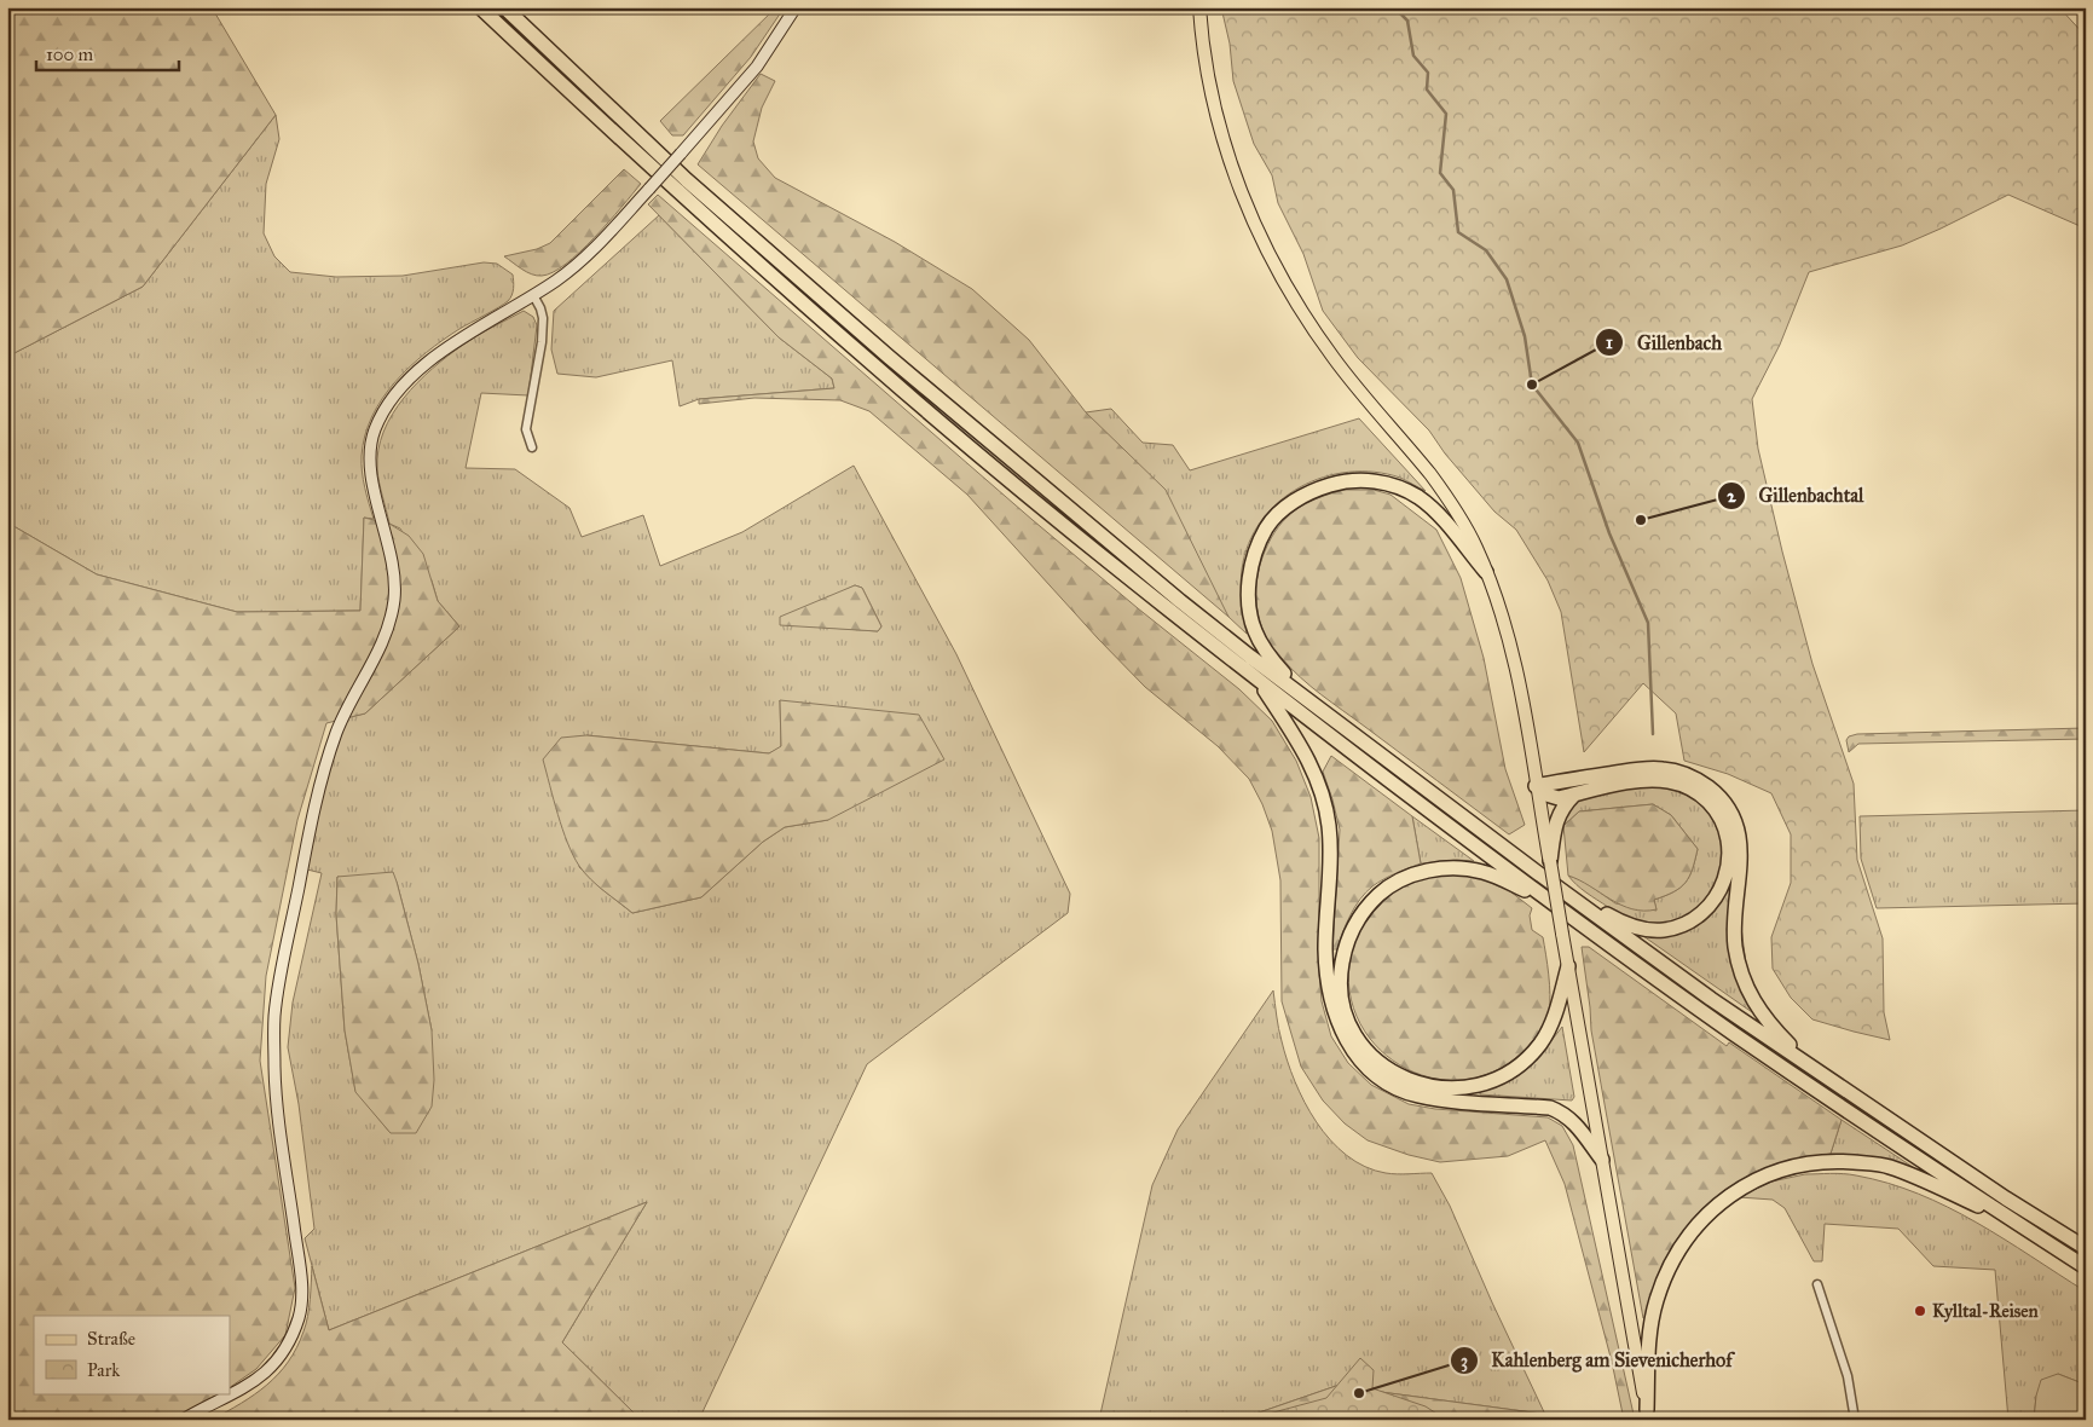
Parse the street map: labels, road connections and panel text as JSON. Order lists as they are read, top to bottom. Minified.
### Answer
{"places":["Gillenbach","Gillenbachtal","Kylltal-Reisen","Kahlenberg am Sievenicherhof"],"legend":["Straße","Park"],"scale_bar":"100 m"}
